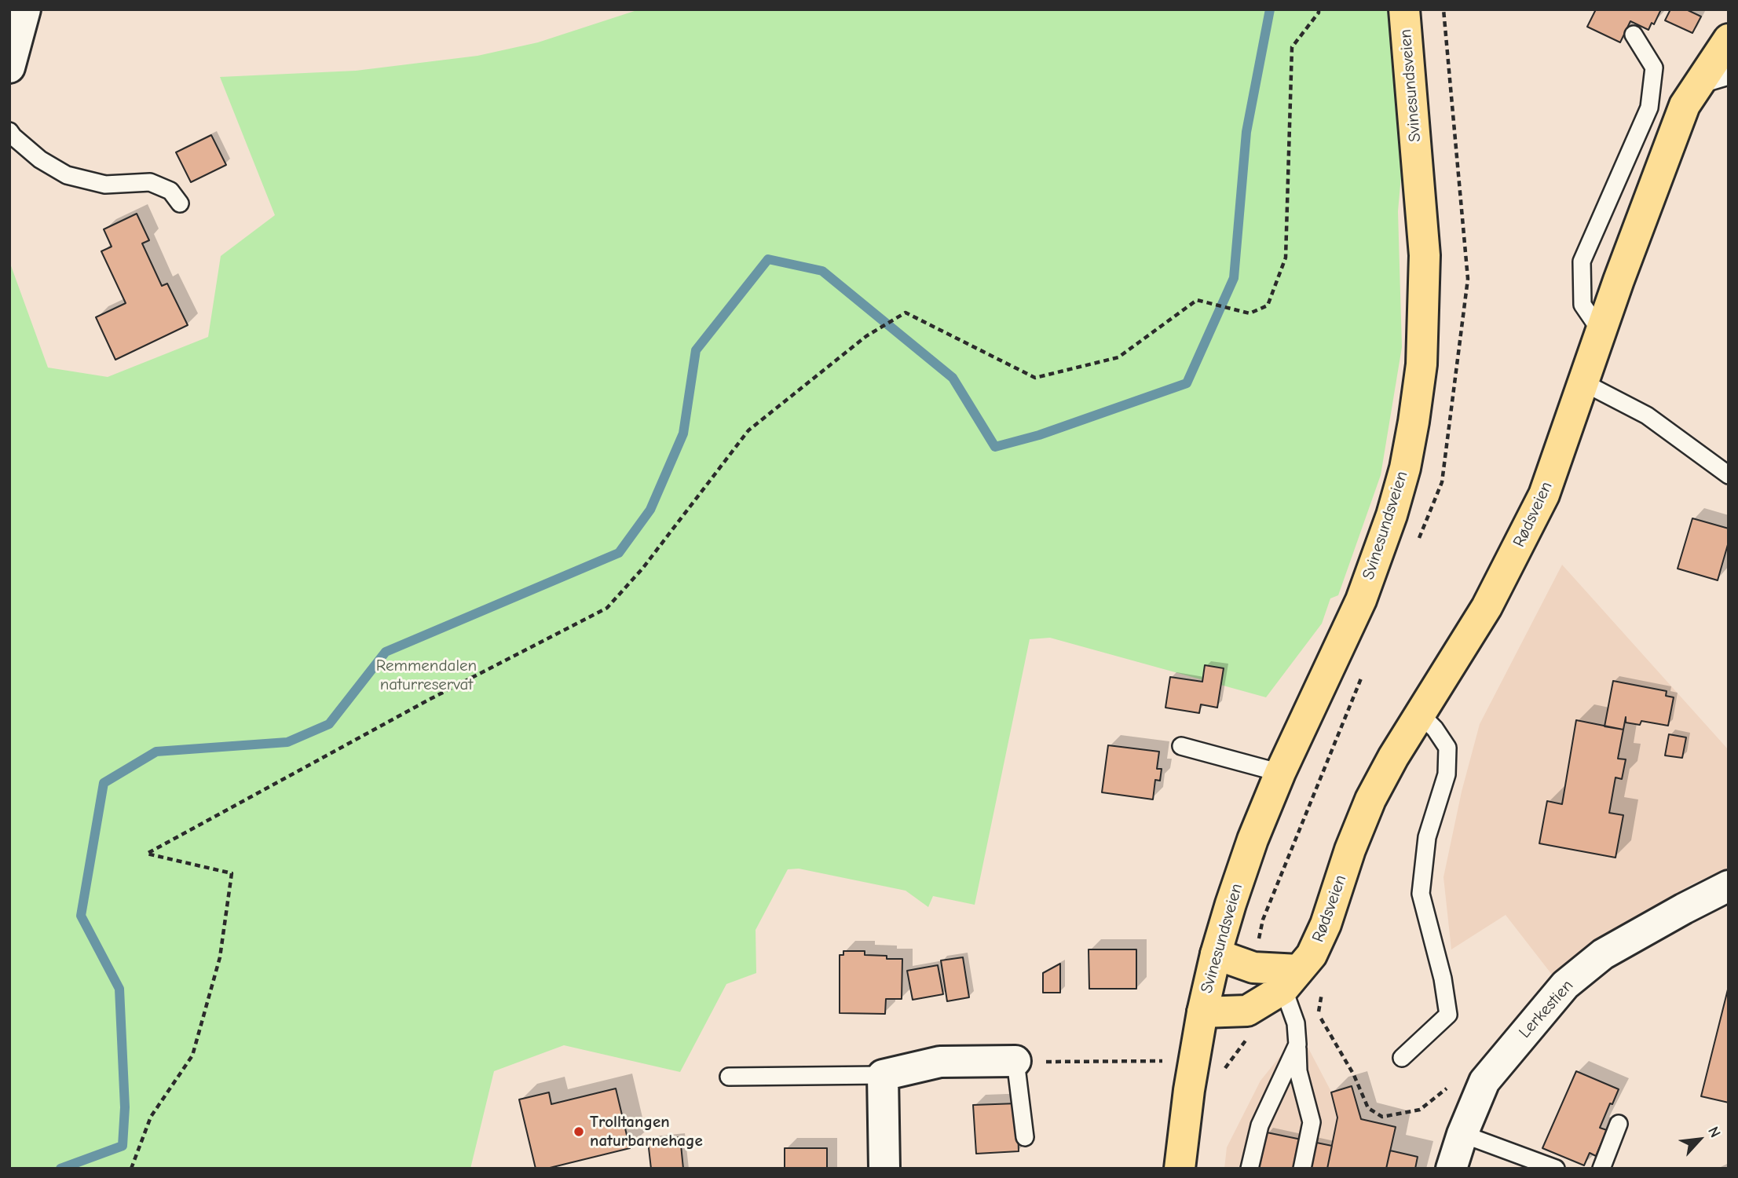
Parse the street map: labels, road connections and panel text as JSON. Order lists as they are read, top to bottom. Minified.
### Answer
{"streets":{"main road":["Svinesundsveien","Rødsveien"],"street":["Lerkestien"]},"crossings":[["Svinesundsveien","Rødsveien"]],"parks":["Remmendalen naturreservat"],"places":["Trolltangen naturbarnehage"],"north":"top right"}
